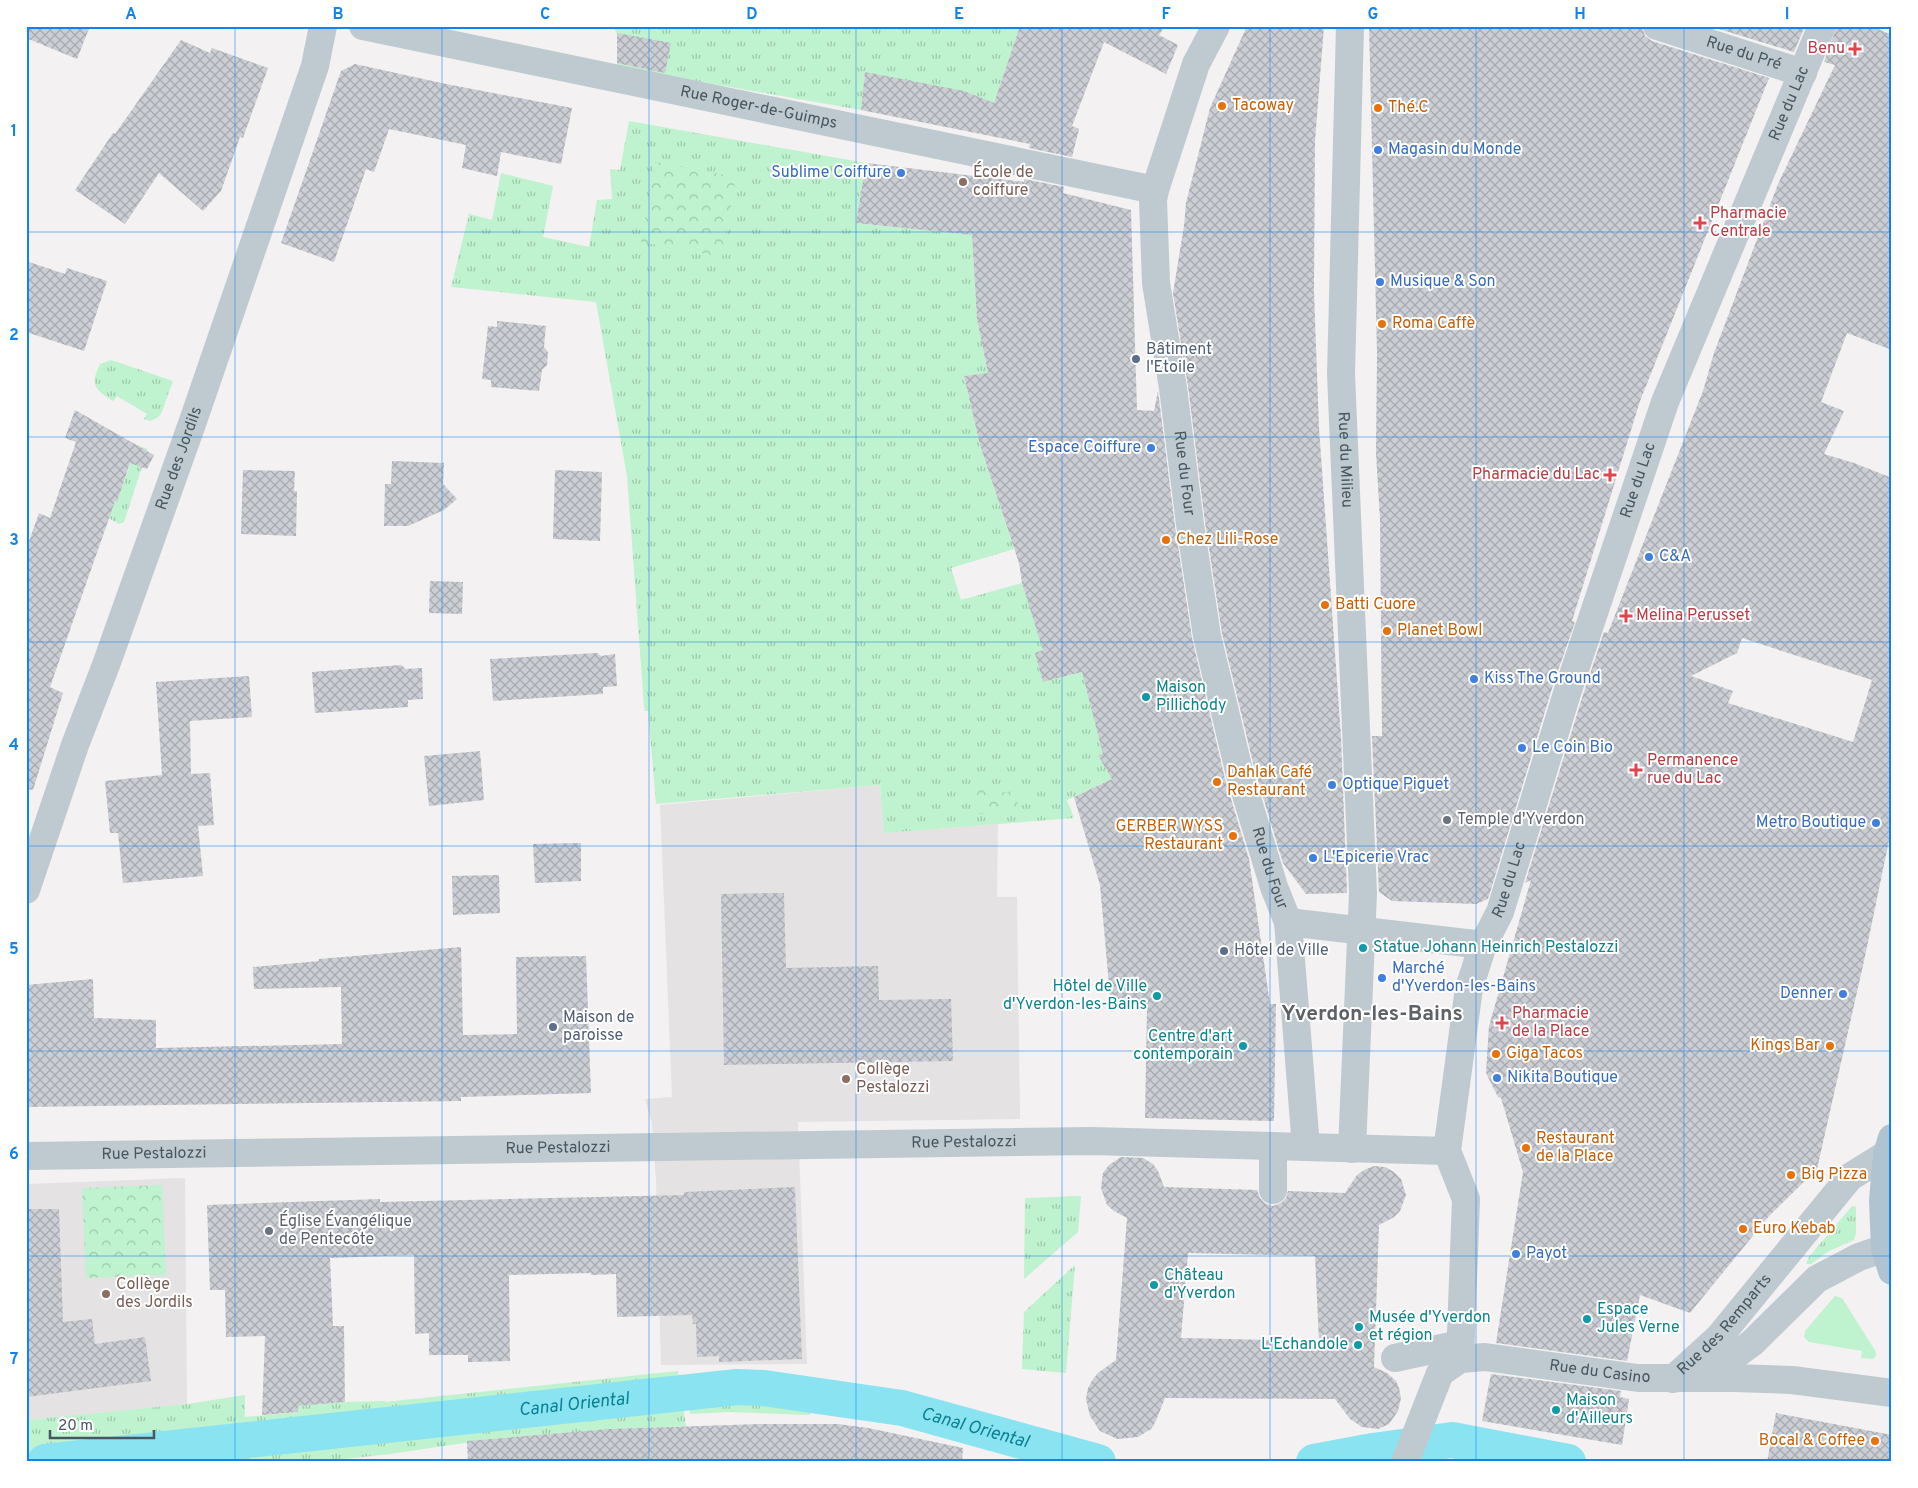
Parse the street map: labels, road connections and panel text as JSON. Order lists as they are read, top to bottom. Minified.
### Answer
{"streets":{"main road":["Rue des Remparts"],"street":["Rue du Pré","Rue du Lac","Rue Roger-de-Guimps","Rue des Jordils","Rue du Milieu","Rue du Four","Rue Pestalozzi","Rue du Casino"]},"crossings":[["Rue du Pré","Rue du Lac"],["Rue du Lac","Rue Pestalozzi"],["Rue Roger-de-Guimps","Rue du Four"],["Rue du Milieu","Rue Pestalozzi"],["Rue du Four","Rue Pestalozzi"],["Rue des Remparts","Rue du Casino"]],"districts":["Yverdon-les-Bains"],"water":["Canal Oriental"],"places":{"health":["Benu","Pharmacie Centrale","Pharmacie du Lac","Melina Perusset","Permanence rue du Lac","Pharmacie de la Place"],"other":["Tacoway","Thé.C","Magasin du Monde","Sublime Coiffure","École de coiffure","Musique & Son","Roma Caffè","Bâtiment l'Etoile","Espace Coiffure","Chez Lili-Rose","C&A","Batti Cuore","Planet Bowl","Kiss The Ground","Maison Pillichody","Le Coin Bio","Dahlak Café Restaurant","Optique Piguet","Temple d'Yverdon","Metro Boutique","GERBER WYSS Restaurant","L'Epicerie Vrac","Statue Johann Heinrich Pestalozzi","Hôtel de Ville","Marché d'Yverdon-les-Bains","Denner","Hôtel de Ville d'Yverdon-les-Bains","Maison de paroisse","Centre d'art contemporain","Kings Bar","Giga Tacos","Nikita Boutique","Collège Pestalozzi","Restaurant de la Place","Big Pizza","Euro Kebab","Église Évangélique de Pentecôte","Payot","Château d'Yverdon","Collège des Jordils","Espace Jules Verne","Musée d'Yverdon et région","L'Echandole","Maison d'Ailleurs","Bocal & Coffee"]},"scale_bar":"20 m","grid":{"columns":["A","B","C","D","E","F","G","H","I"],"rows":["1","2","3","4","5","6","7"]}}
